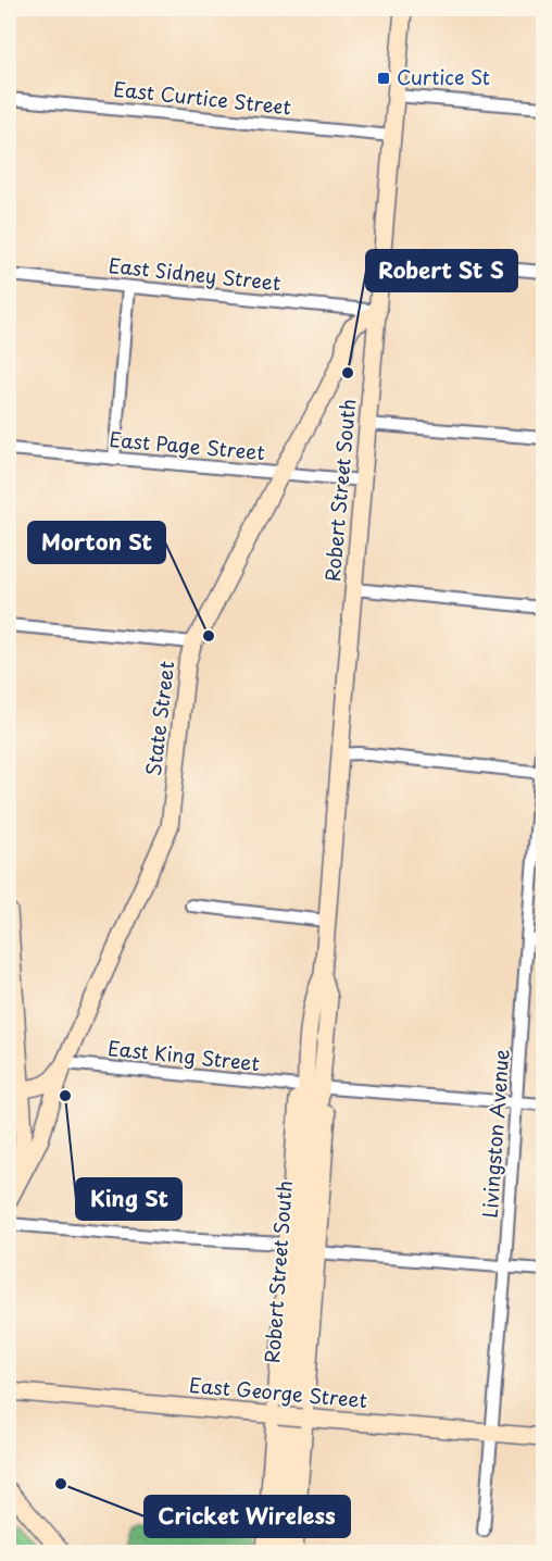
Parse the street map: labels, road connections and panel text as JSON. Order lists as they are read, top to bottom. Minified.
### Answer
{"streets":{"main road":["Robert Street South","State Street","East George Street"],"street":["East Curtice Street","East Sidney Street","East Page Street","East King Street","Livingston Avenue"]},"crossings":[["East Curtice Street","Robert Street South"],["East Sidney Street","Robert Street South"],["East Sidney Street","State Street"],["East Page Street","Robert Street South"],["East Page Street","State Street"],["Robert Street South","State Street"],["State Street","East King Street"],["Livingston Avenue","East George Street"]],"places":{"transit":["Curtice St"],"other":["Robert St S","Morton St","King St","Cricket Wireless"]}}
